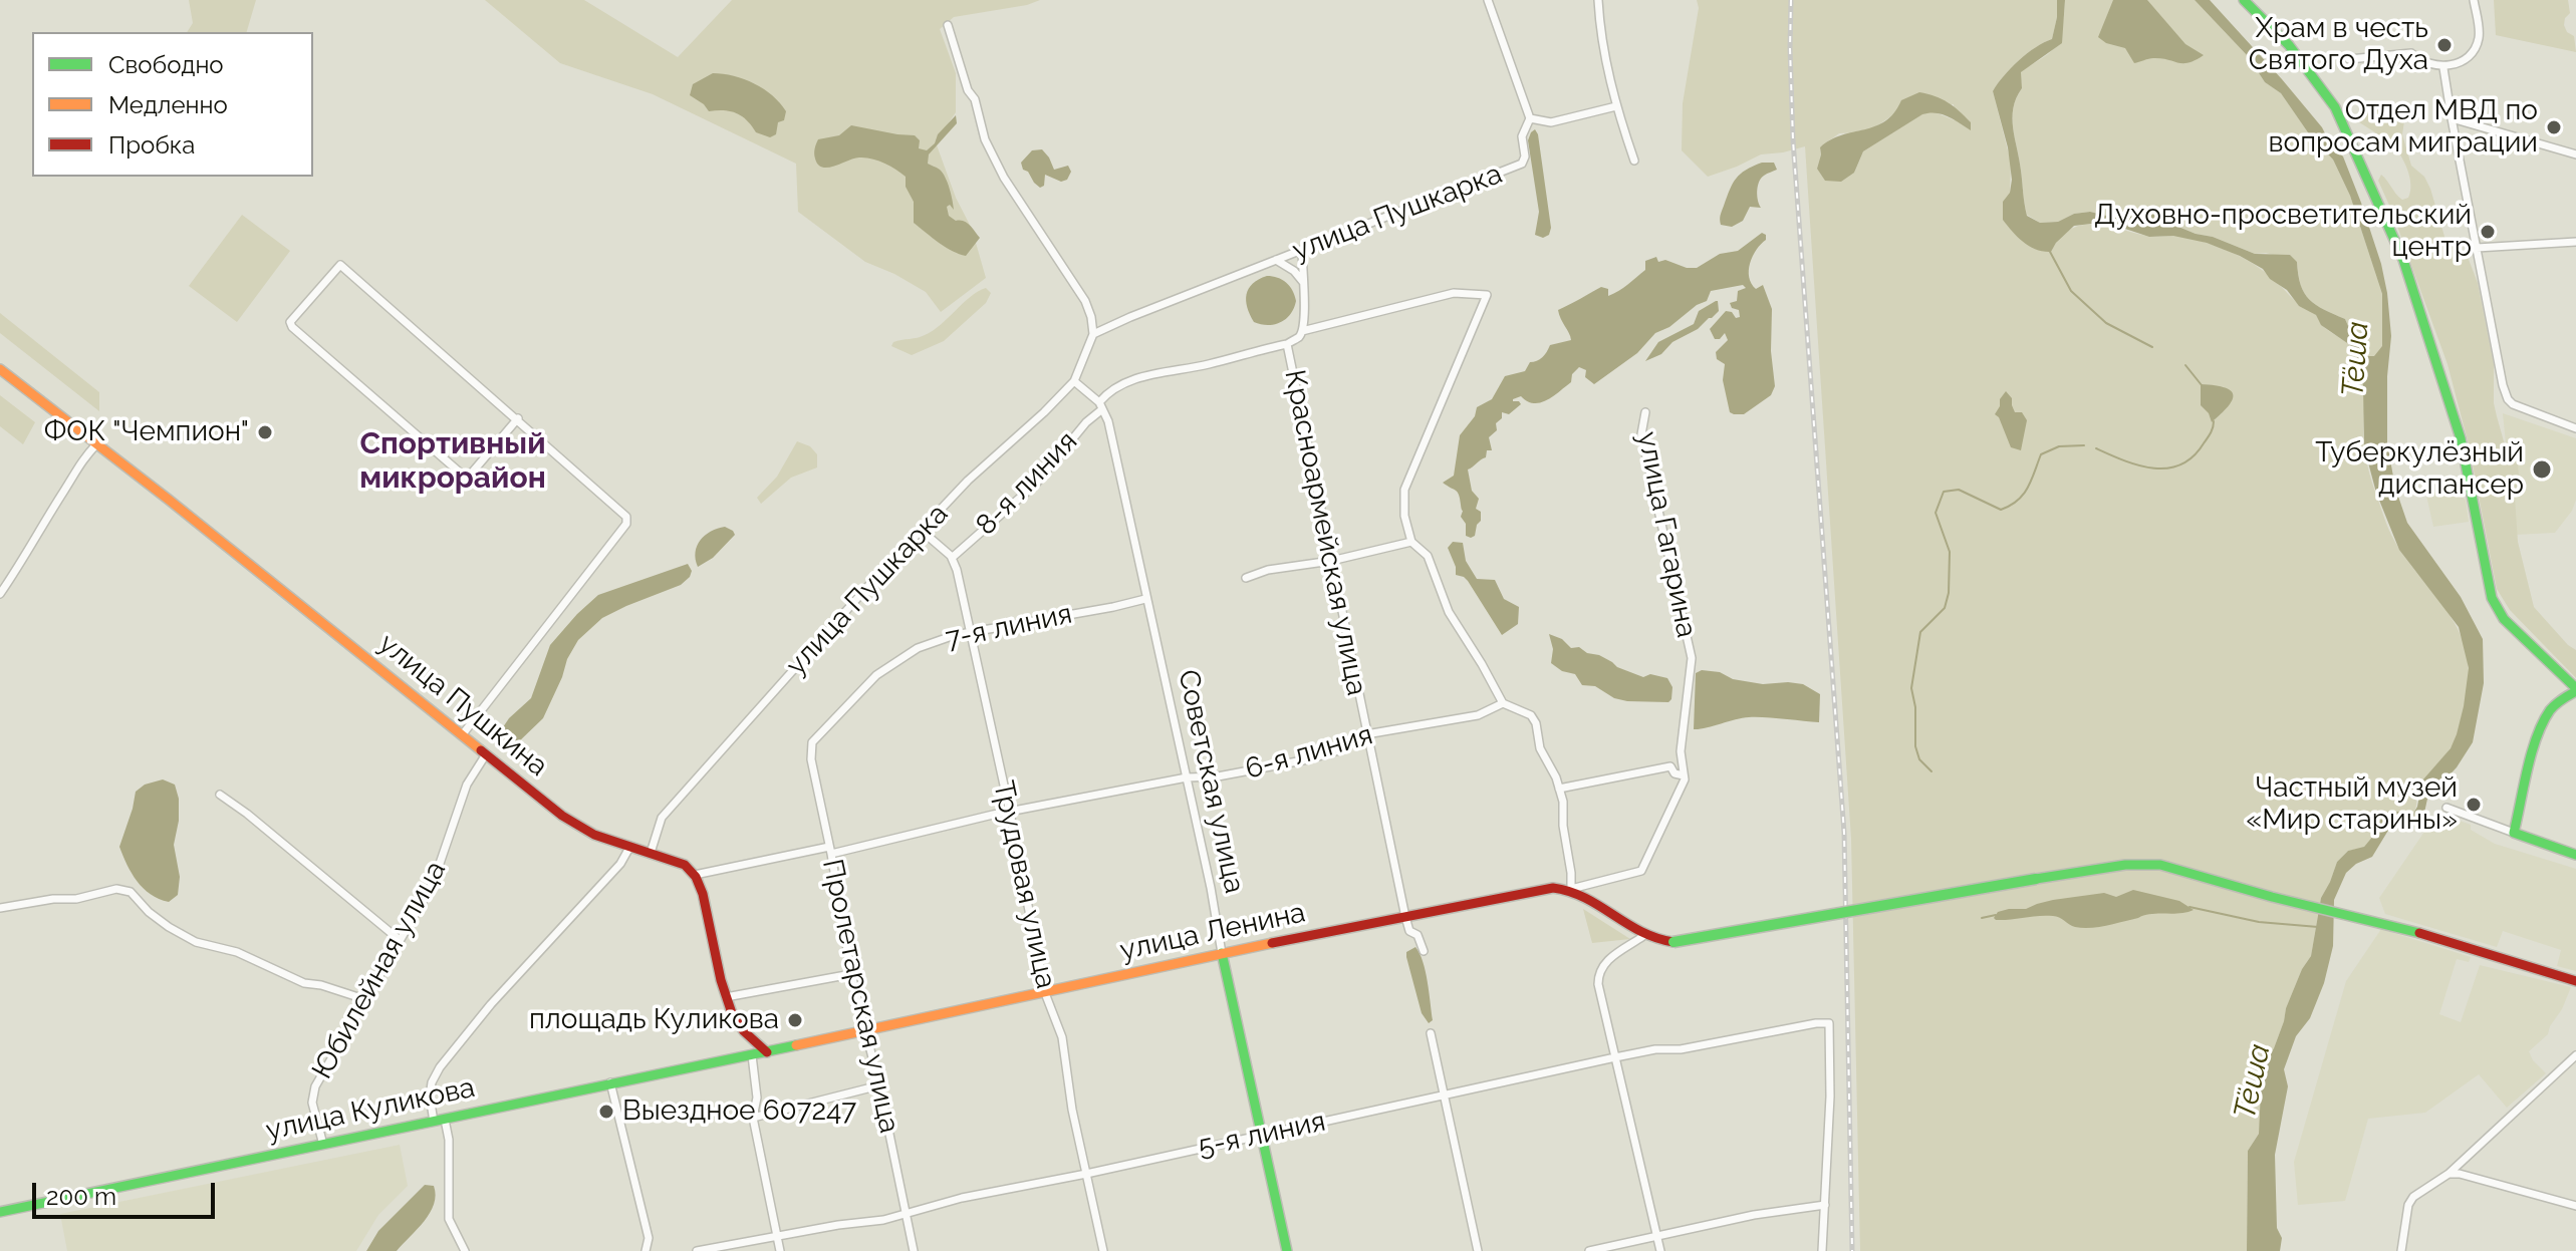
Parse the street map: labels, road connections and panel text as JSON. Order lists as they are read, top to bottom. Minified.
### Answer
{"streets":{"main road":["улица Пушкина","Советская улица","улица Ленина","улица Куликова"],"street":["улица Пушкарка","8-я линия","Красноармейская улица","улица Гагарина","7-я линия","6-я линия","Трудовая улица","Юбилейная улица","Пролетарская улица","5-я линия"]},"crossings":[["улица Пушкарка","улица Пушкина"],["8-я линия","Красноармейская улица"],["8-я линия","Советская улица"],["8-я линия","Трудовая улица"],["Красноармейская улица","6-я линия"],["Красноармейская улица","улица Ленина"],["7-я линия","Советская улица"],["7-я линия","Трудовая улица"],["7-я линия","Пролетарская улица"],["улица Пушкина","6-я линия"],["улица Пушкина","Юбилейная улица"],["6-я линия","Советская улица"],["6-я линия","Трудовая улица"],["6-я линия","Пролетарская улица"],["Советская улица","улица Ленина"],["Советская улица","5-я линия"],["Трудовая улица","улица Ленина"],["Трудовая улица","5-я линия"],["улица Ленина","Пролетарская улица"],["Юбилейная улица","улица Куликова"],["Пролетарская улица","5-я линия"]],"districts":["Спортивный микрорайон"],"water":["Тёша"],"places":["Храм в честь Святого Духа","Отдел МВД по вопросам миграции","Духовно-просветительский центр","ФОК \"Чемпион\"","Туберкулёзный диспансер","Частный музей «Мир старины»","площадь Куликова","Выездное 607247"],"legend":["Свободно","Медленно","Пробка"],"scale_bar":"200 m"}
